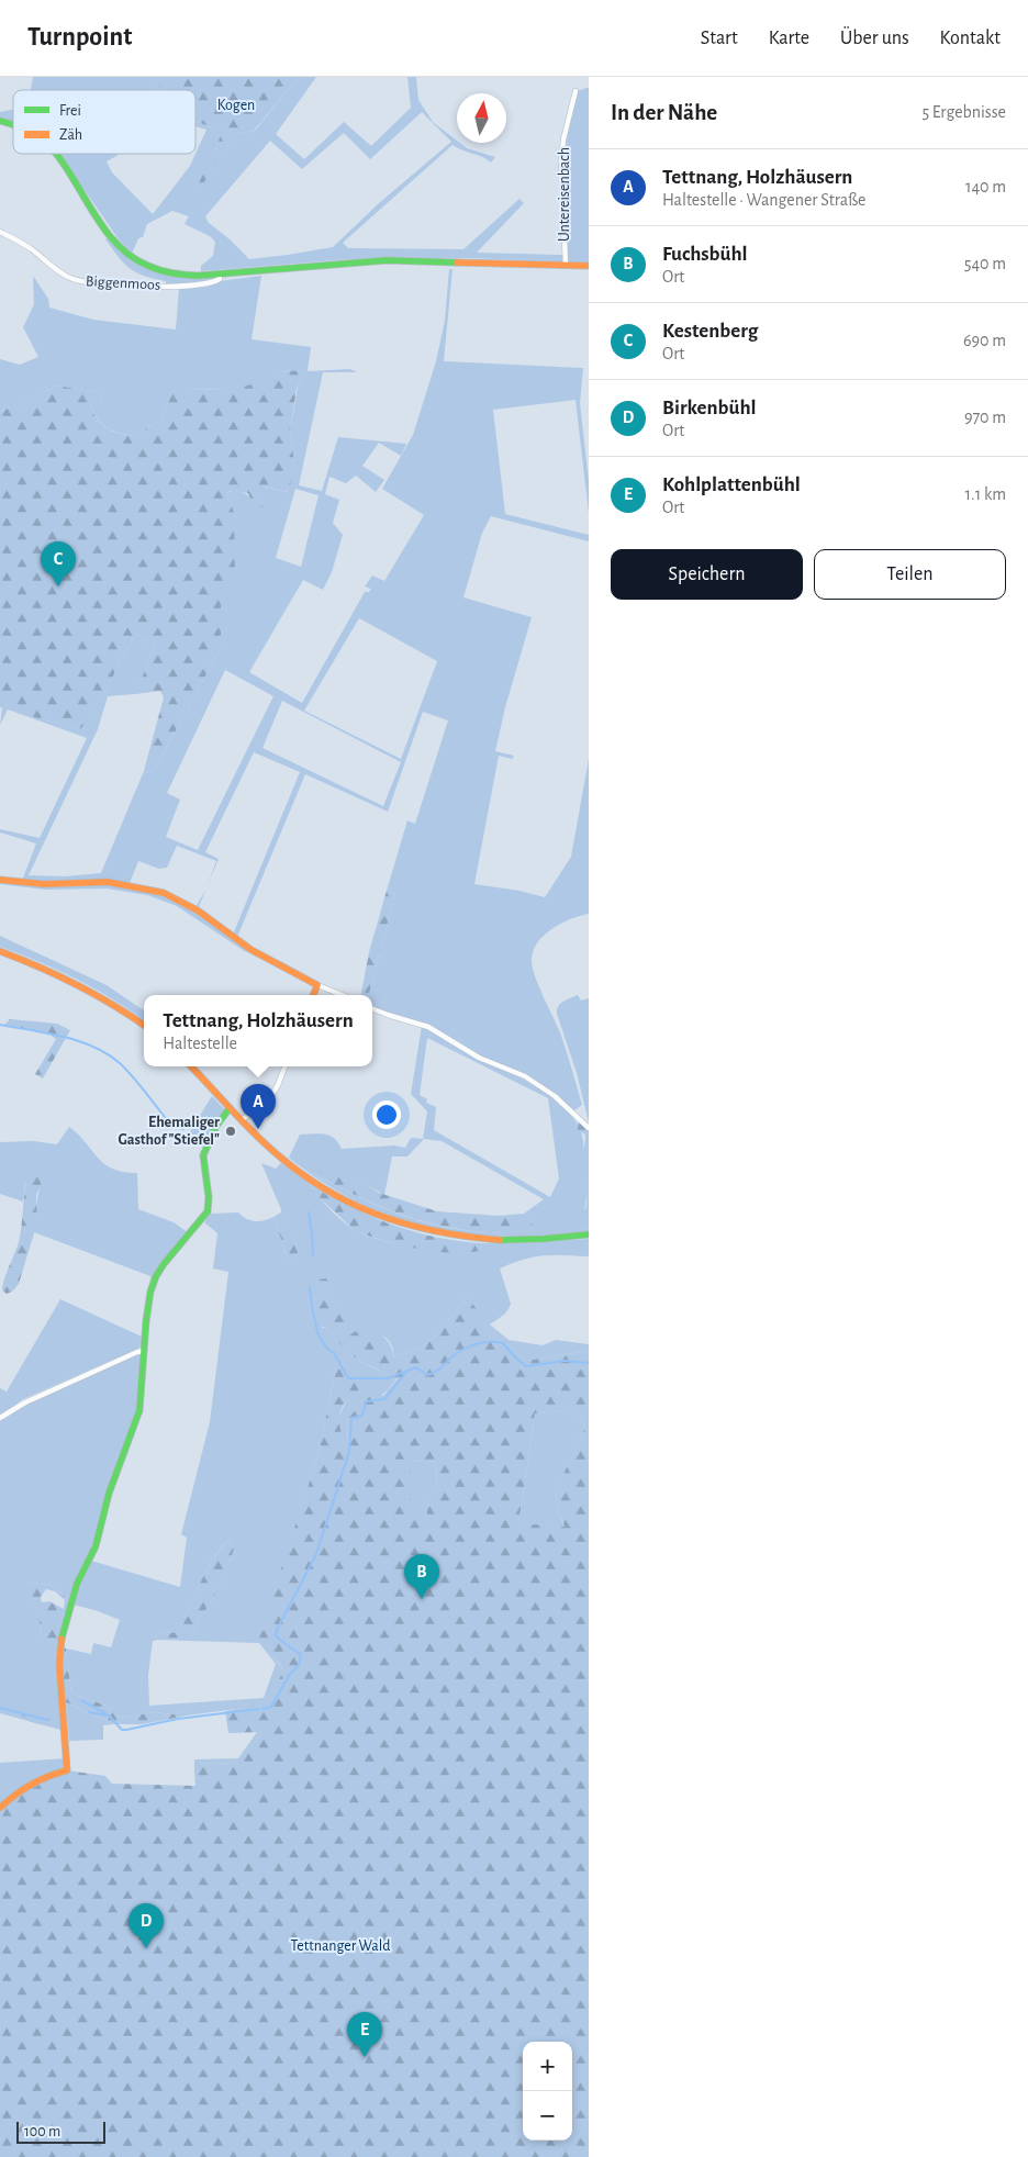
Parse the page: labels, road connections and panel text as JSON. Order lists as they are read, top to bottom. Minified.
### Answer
{"streets":{"street":["Untereisenbach","Biggenmoos"]},"parks":["Kogen","Tettnanger Wald"],"places":["Ehemaliger Gasthof \"Stiefel\""],"legend":["Frei","Zäh"],"scale_bar":"100 m","north":"top","page":{"header":"Turnpoint","nav":["Start","Karte","Über uns","Kontakt"],"heading":["In der Nähe","5 Ergebnisse"],"list":[{"mark":"A","name":"Tettnang, Holzhäusern","note":"Haltestelle · Wangener Straße","value":"140 m"},{"mark":"B","name":"Fuchsbühl","note":"Ort","value":"540 m"},{"mark":"C","name":"Kestenberg","note":"Ort","value":"690 m"},{"mark":"D","name":"Birkenbühl","note":"Ort","value":"970 m"},{"mark":"E","name":"Kohlplattenbühl","note":"Ort","value":"1.1 km"}],"buttons":["Speichern","Teilen"],"pins":["C","A","B","D","E"],"popup":["Tettnang, Holzhäusern","Haltestelle"],"map_buttons":["+","−"],"scale":"100 m"}}
